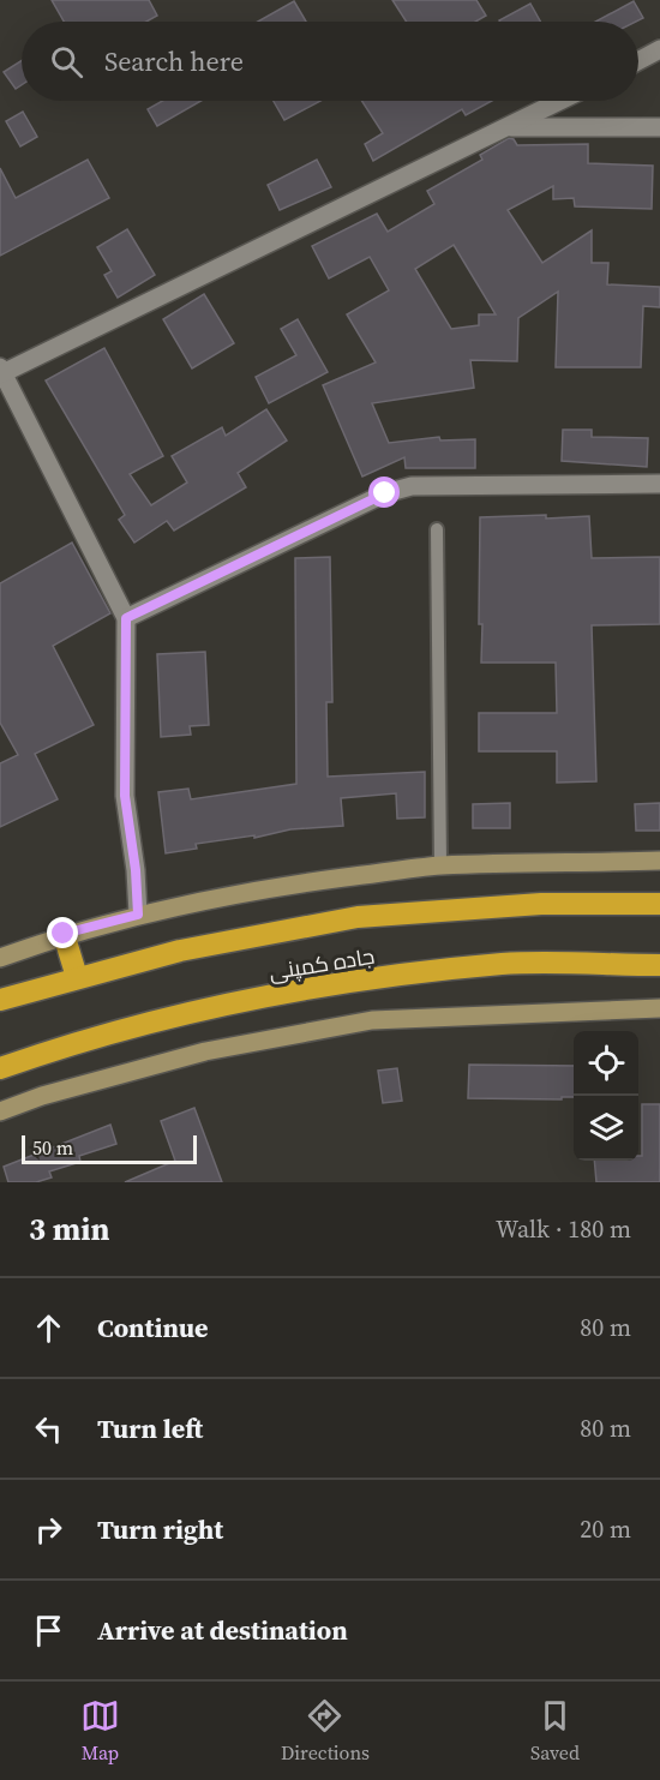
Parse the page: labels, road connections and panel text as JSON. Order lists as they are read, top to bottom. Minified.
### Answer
{"streets":{"highway":["جاده کمپنی"]},"scale_bar":"50 m","page":{"search":"Search here","scale":"50 m","heading":["3 min","Walk · 180 m"],"list":[["Continue","80 m"],["Turn left","80 m"],["Turn right","20 m"],"Arrive at destination"],"nav":["Map","Directions","Saved"]}}
